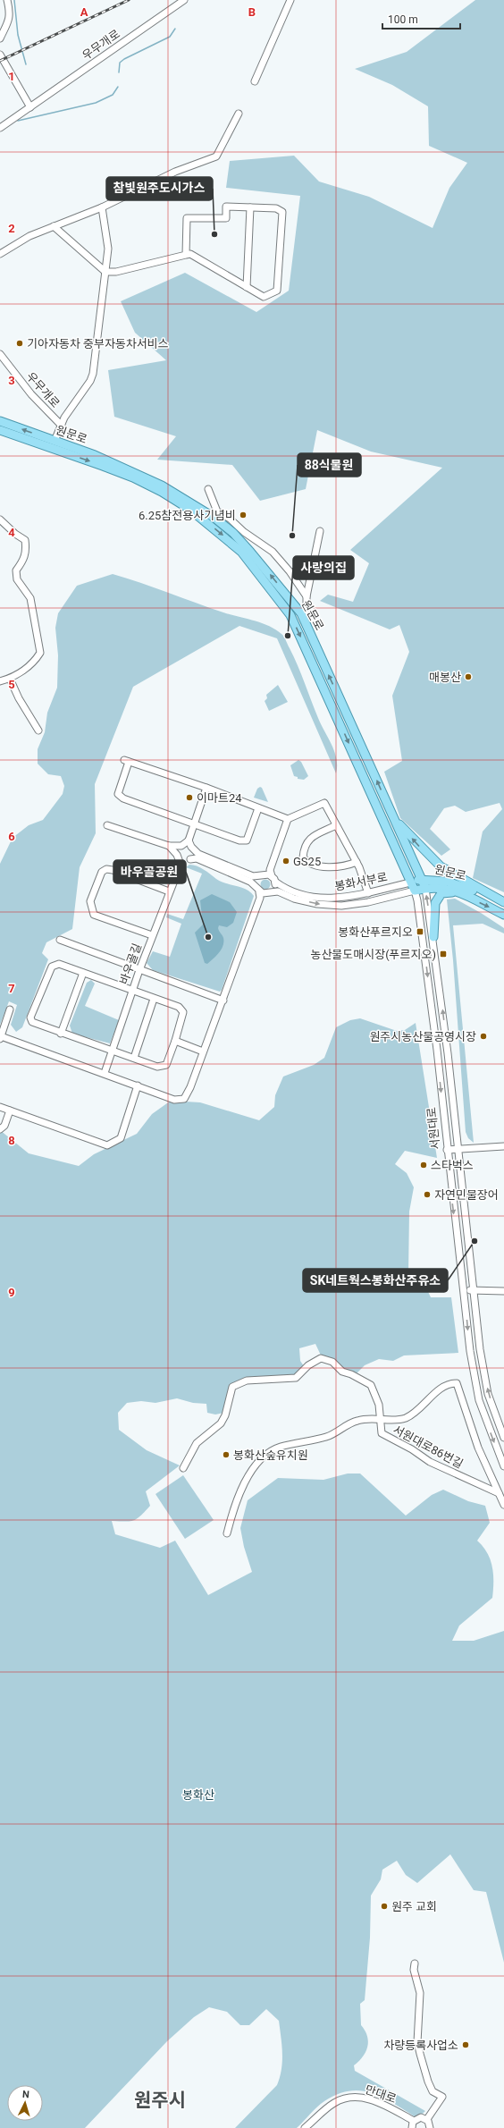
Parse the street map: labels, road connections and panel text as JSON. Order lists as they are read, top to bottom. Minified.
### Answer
{"streets":{"main road":["원문로"],"street":["우무개로","봉화서부로","바우골길","서원대로","서원대로86번길","만대로"]},"crossings":[["원문로","봉화서부로"],["원문로","서원대로"],["봉화서부로","서원대로"]],"districts":["원주시"],"parks":["봉화산"],"places":{"other":["참빛원주도시가스","기아자동차 중부자동차서비스","6.25참전용사기념비","88식물원","사랑의집","매봉산","이마트24","GS25","바우골공원","원주시농산물공영시장","스타벅스","자연민물장어","SK네트웍스봉화산주유소","봉화산숲유치원","원주 교회","차량등록사업소"],"transit":["봉화산푸르지오","농산물도매시장(푸르지오)"]},"scale_bar":"100 m","north":"top","grid":{"columns":["A","B"],"rows":["1","2","3","4","5","6","7","8","9"]}}
